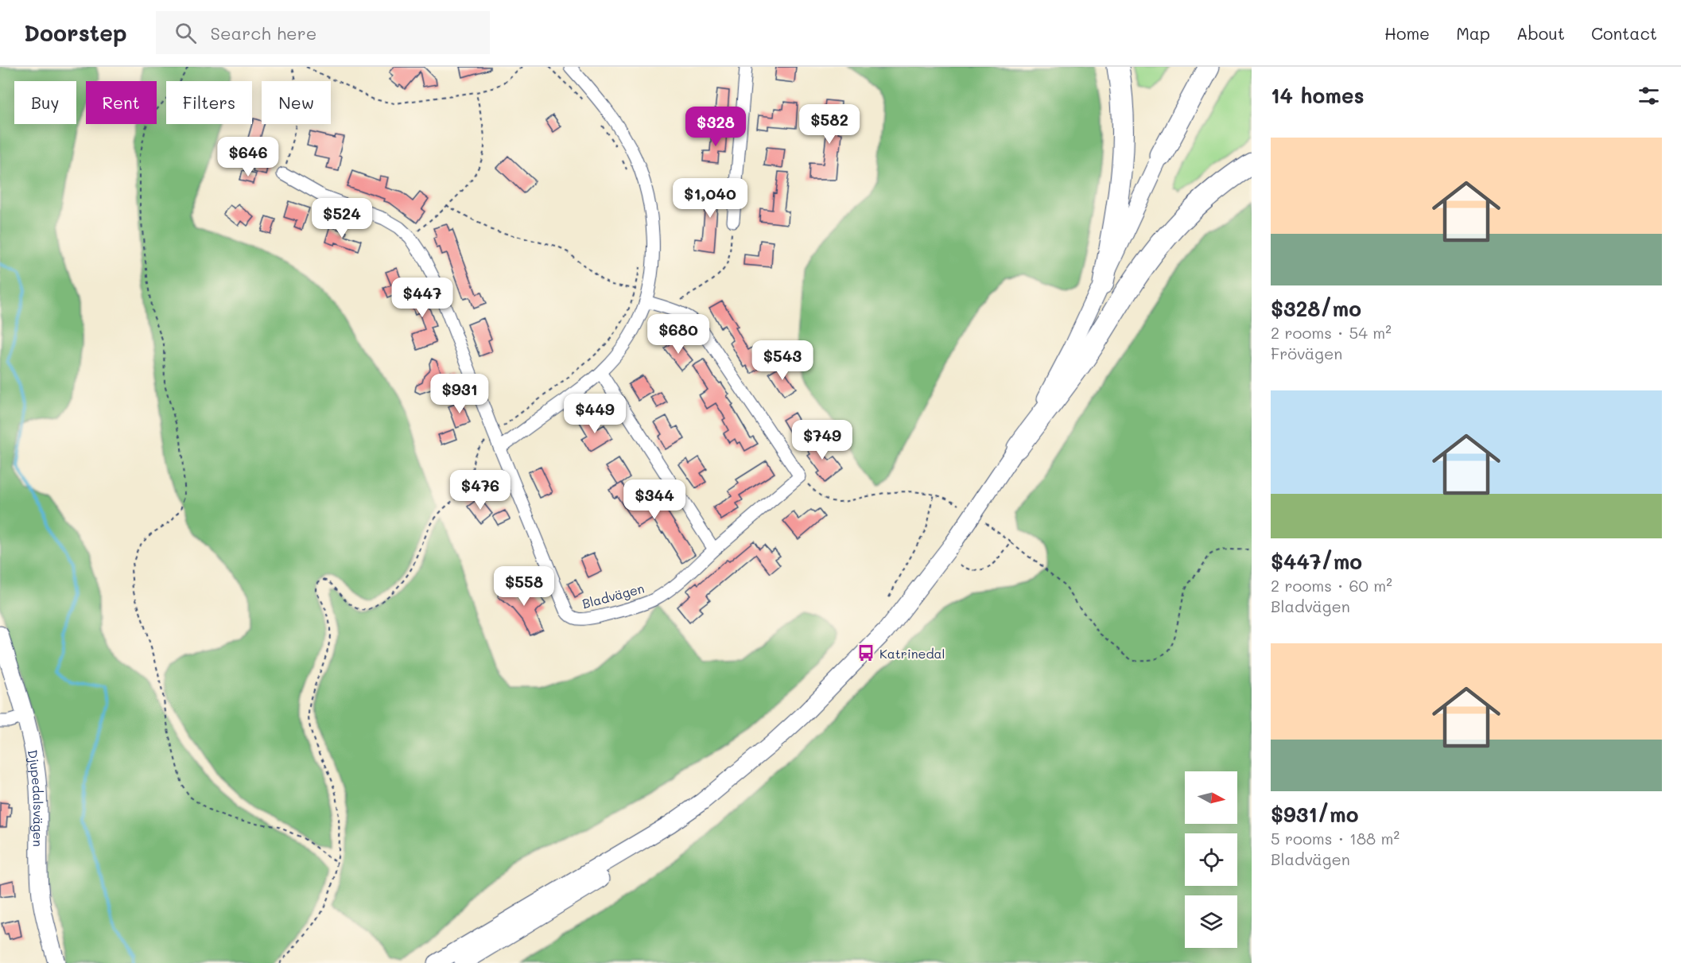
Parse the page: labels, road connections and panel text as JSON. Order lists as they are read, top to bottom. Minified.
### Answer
{"streets":{"main road":["Djupedalsvägen"],"street":["Bladvägen"]},"places":{"bus stop":["Katrinedal"]},"north":"right","page":{"header":"Doorstep","search":"Search here","nav":["Home","Map","About","Contact"],"heading":"14 homes","chip":["Buy","Rent","Filters","New"],"price":["$582","$328","$646","$1,040","$524","$447","$680","$543","$931","$449","$749","$476","$344","$558"],"list":[{"name":"$328/mo","note":"2 rooms · 54 m² · Frövägen"},{"name":"$447/mo","note":"2 rooms · 60 m² · Bladvägen"},{"name":"$931/mo","note":"5 rooms · 188 m² · Bladvägen"}]}}
